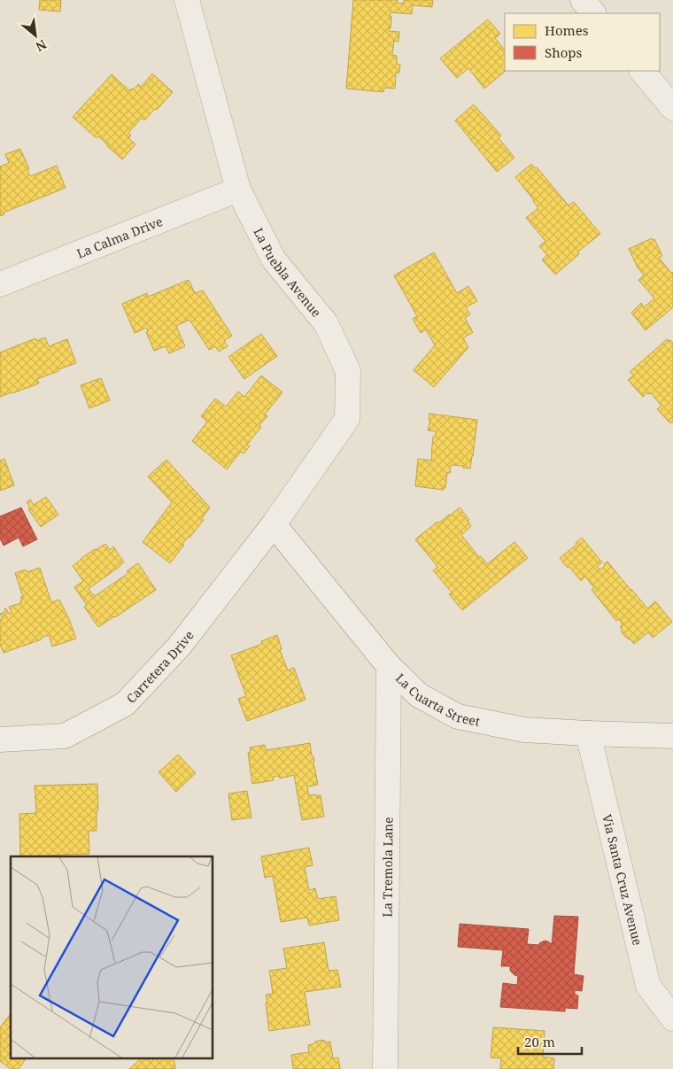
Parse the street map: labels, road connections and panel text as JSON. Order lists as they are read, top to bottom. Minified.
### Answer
{"streets":{"street":["La Calma Drive","La Puebla Avenue","Carretera Drive","La Cuarta Street","La Tremola Lane","Via Santa Cruz Avenue"]},"crossings":[["La Calma Drive","La Puebla Avenue"],["La Puebla Avenue","Carretera Drive"],["La Puebla Avenue","La Cuarta Street"],["Carretera Drive","La Cuarta Street"],["La Cuarta Street","La Tremola Lane"],["La Cuarta Street","Via Santa Cruz Avenue"]],"legend":["Homes","Shops"],"scale_bar":"20 m","north":"bottom right"}
